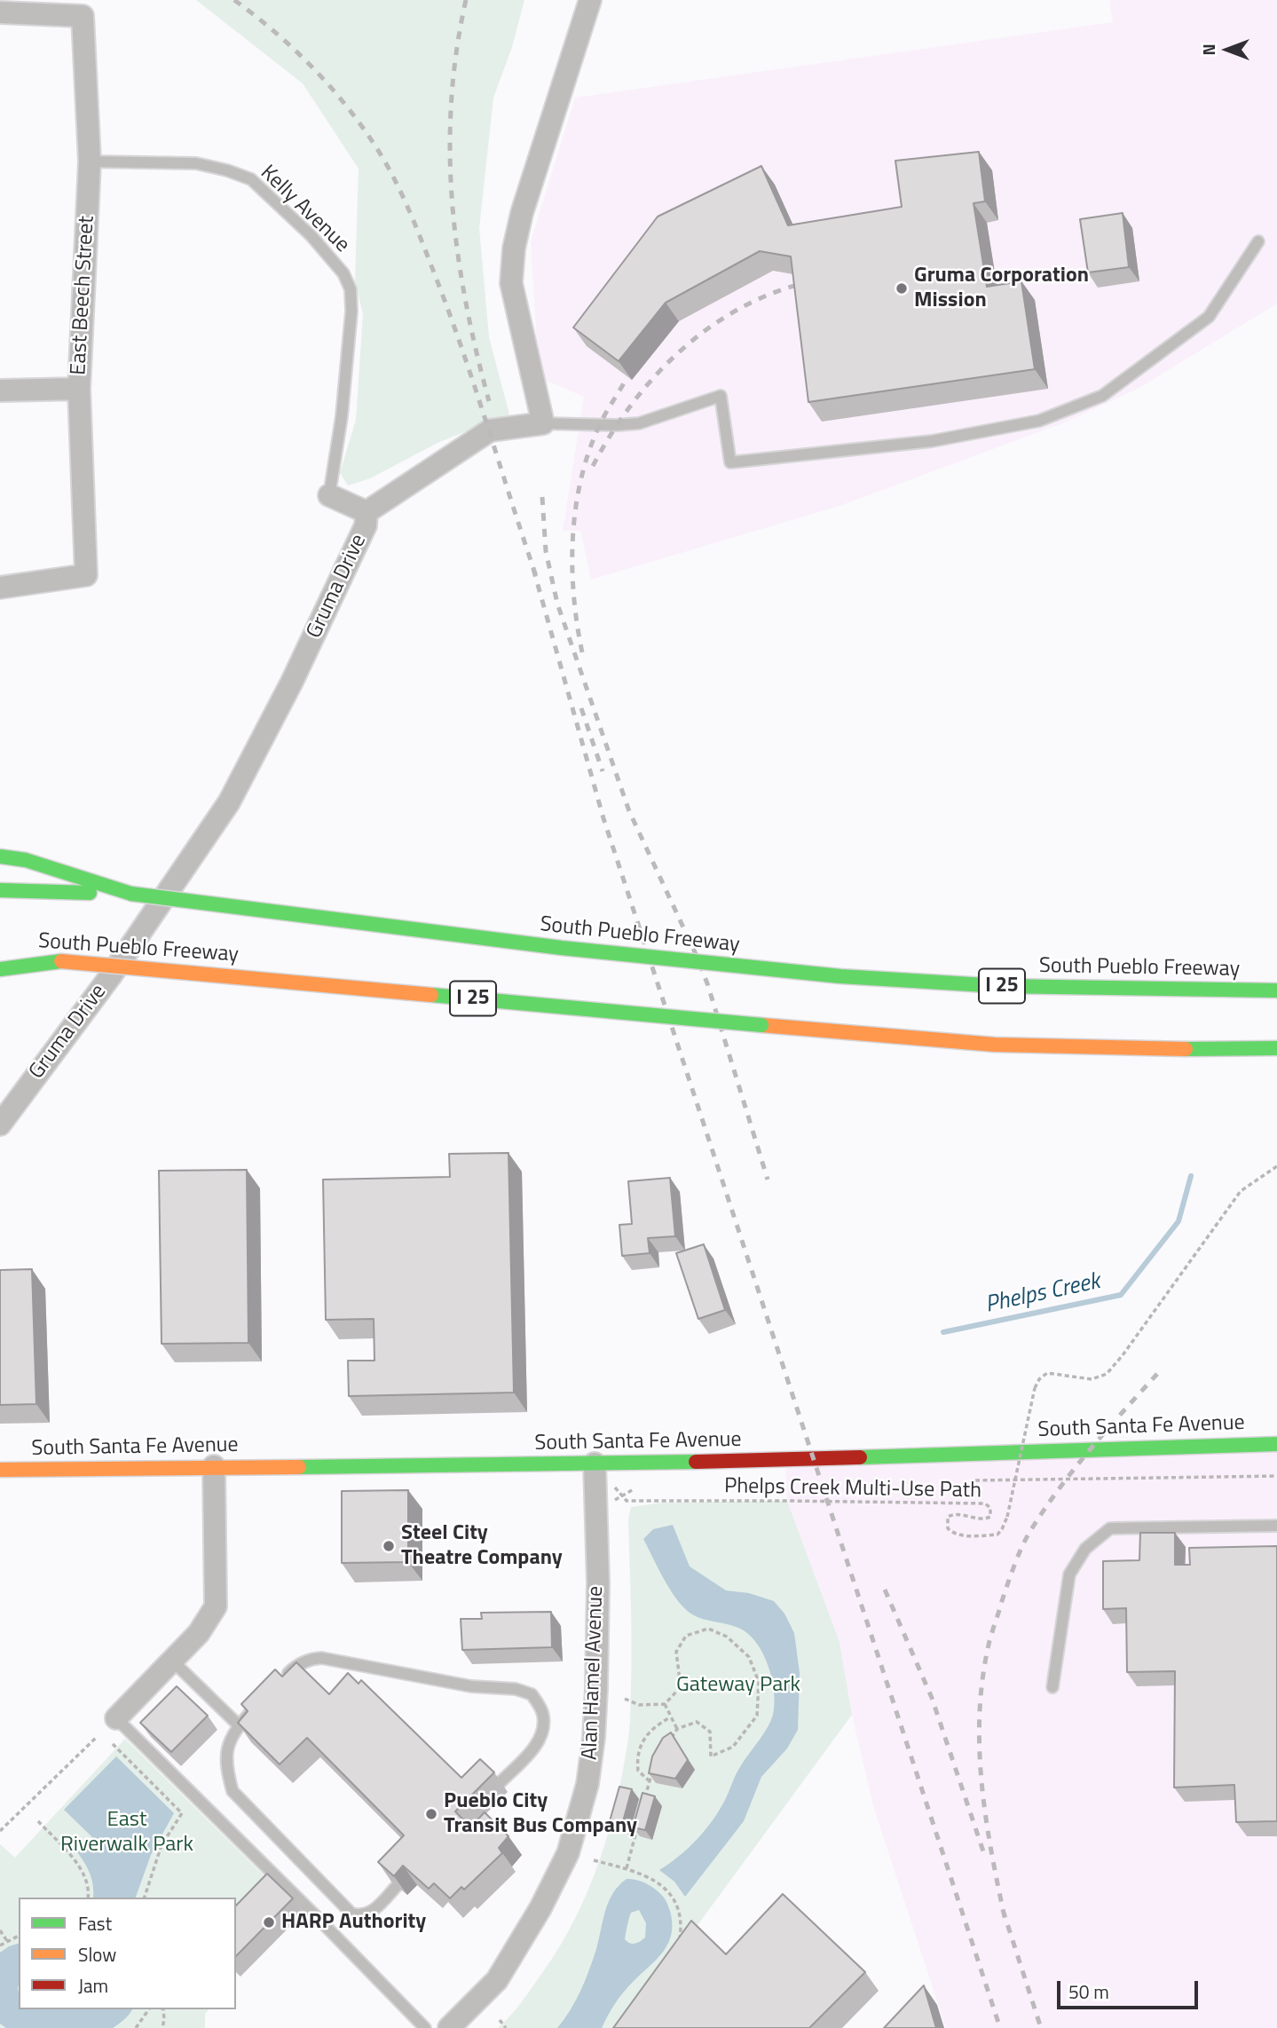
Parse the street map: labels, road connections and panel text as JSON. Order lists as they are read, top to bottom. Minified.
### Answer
{"streets":{"main road":["South Pueblo Freeway","I 25","South Santa Fe Avenue"],"street":["East Beech Street","Gruma Drive","Alan Hamel Avenue"],"lane":["Kelly Avenue"],"path":["Phelps Creek Multi-Use Path"]},"crossings":[["Kelly Avenue","East Beech Street"],["South Santa Fe Avenue","Alan Hamel Avenue"]],"water":["Phelps Creek"],"parks":["Gateway Park","East Riverwalk Park"],"places":["Gruma Corporation Mission","Steel City Theatre Company","Pueblo City Transit Bus Company","HARP Authority"],"legend":["Fast","Slow","Jam"],"scale_bar":"50 m","north":"left"}
